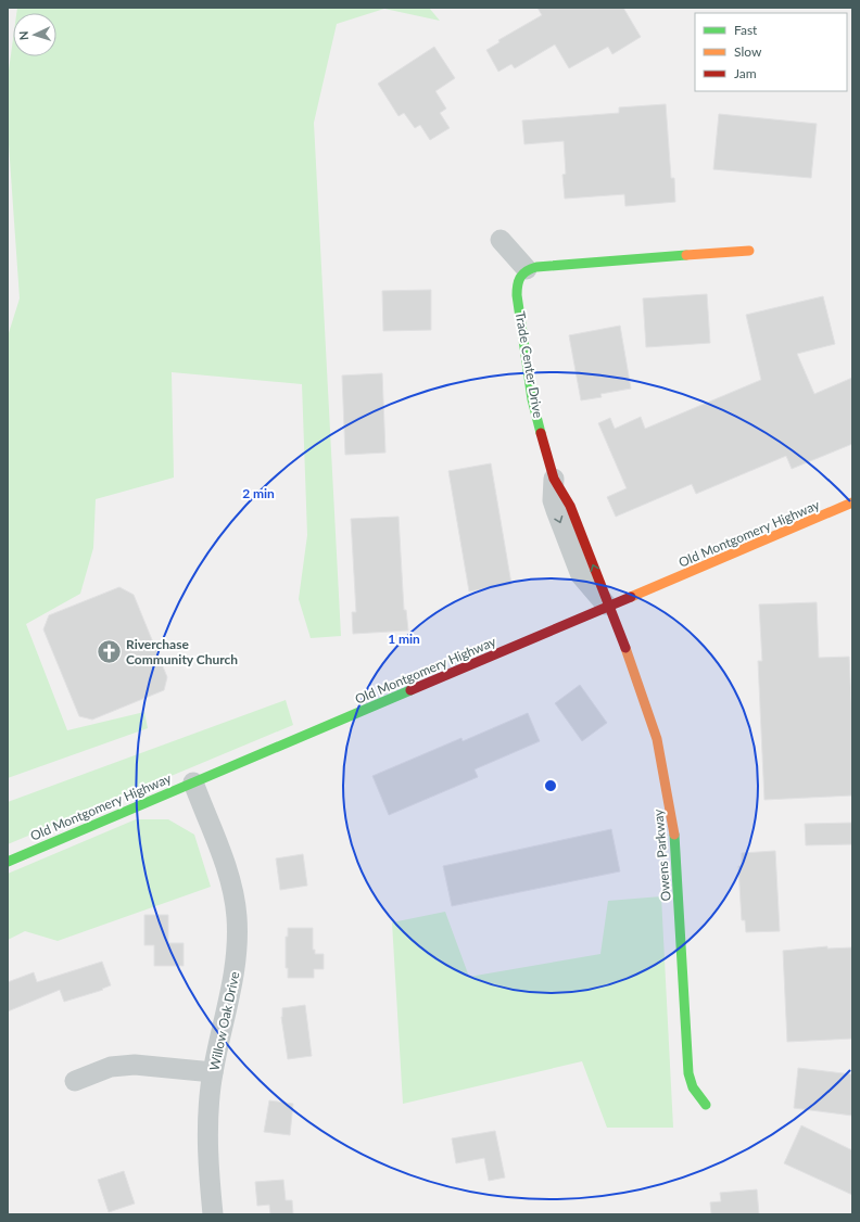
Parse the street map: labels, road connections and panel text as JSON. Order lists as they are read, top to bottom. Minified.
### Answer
{"streets":{"street":["Trade Center Drive","Old Montgomery Highway","Owens Parkway","Willow Oak Drive"]},"crossings":[["Old Montgomery Highway","Owens Parkway"],["Old Montgomery Highway","Willow Oak Drive"]],"places":{"church":["Riverchase Community Church"]},"legend":["Fast","Slow","Jam"],"north":"left","rings":["2 min","1 min"]}
